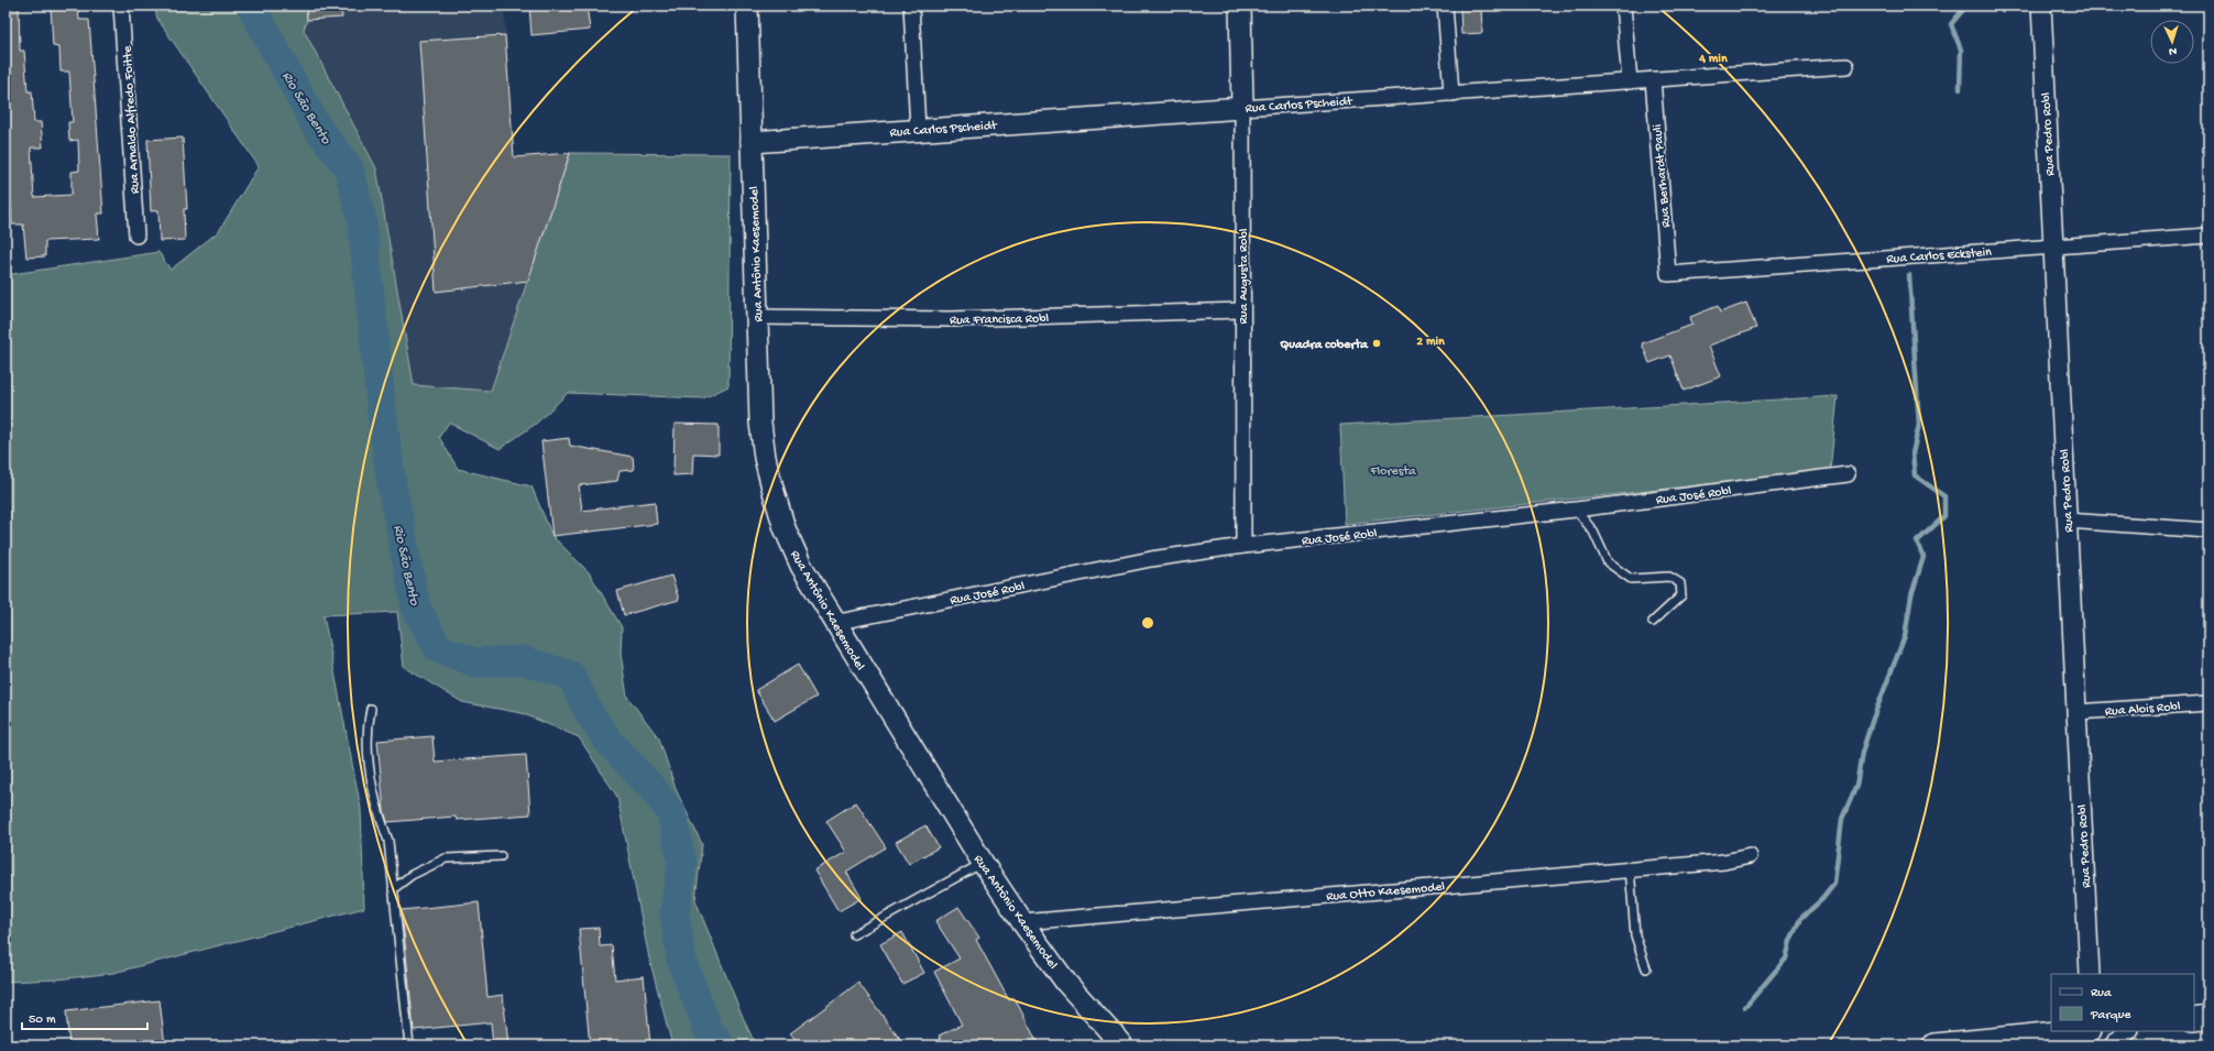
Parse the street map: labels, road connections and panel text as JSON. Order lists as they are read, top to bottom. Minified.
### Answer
{"streets":{"main road":["Rua Carlos Pscheidt","Rua Antônio Kaesemodel","Rua Augusta Robl"],"street":["Rua Arnaldo Alfredo Foitte","Rua Pedro Robl","Rua Berhardt Pauli","Rua Carlos Eckstein","Rua Francisca Robl","Rua José Robl","Rua Alois Robl","Rua Otto Kaesemodel"]},"crossings":[["Rua Carlos Pscheidt","Rua Berhardt Pauli"],["Rua Carlos Pscheidt","Rua Antônio Kaesemodel"],["Rua Carlos Pscheidt","Rua Augusta Robl"],["Rua Pedro Robl","Rua Carlos Eckstein"],["Rua Pedro Robl","Rua Alois Robl"],["Rua Berhardt Pauli","Rua Carlos Eckstein"],["Rua Antônio Kaesemodel","Rua Francisca Robl"],["Rua Antônio Kaesemodel","Rua José Robl"],["Rua Antônio Kaesemodel","Rua Otto Kaesemodel"],["Rua Augusta Robl","Rua Francisca Robl"],["Rua Augusta Robl","Rua José Robl"]],"water":["Rio São Bento"],"parks":["Floresta"],"places":["Quadra coberta"],"legend":["Rua","Parque"],"scale_bar":"50 m","north":"bottom","rings":["4 min","2 min"]}
